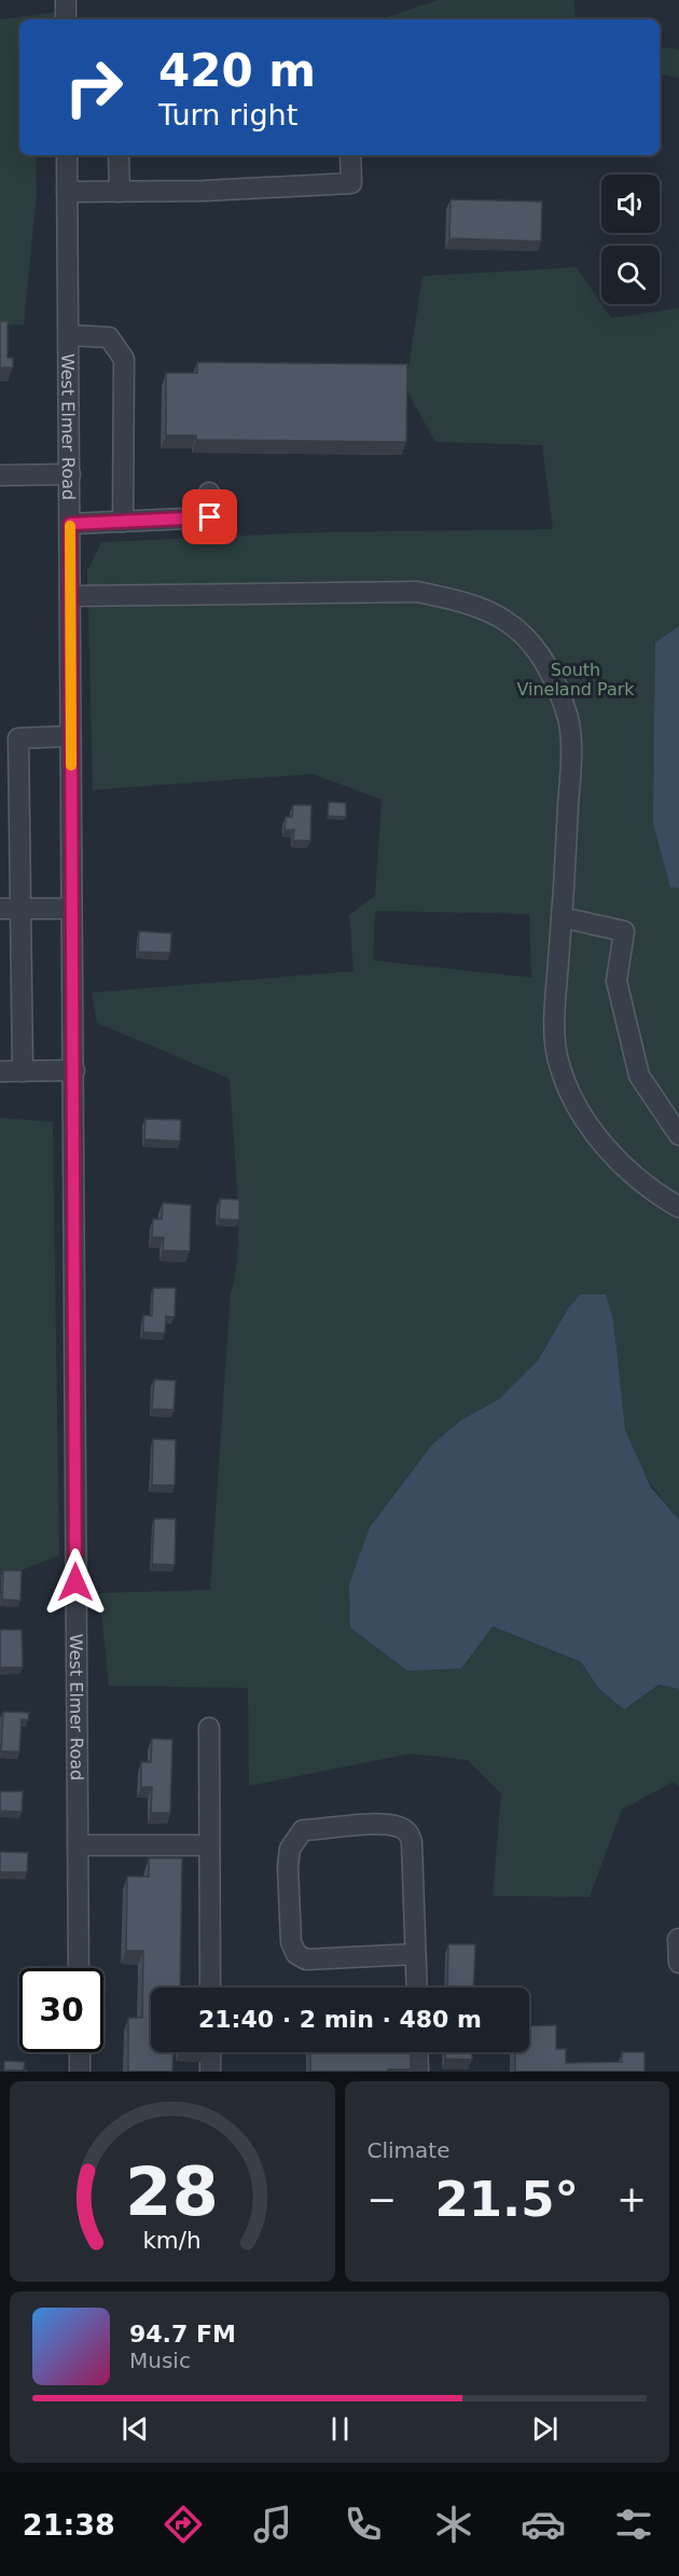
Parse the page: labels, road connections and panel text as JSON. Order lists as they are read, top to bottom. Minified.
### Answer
{"streets":{"street":["West Elmer Road"]},"parks":["South Vineland Park"],"page":{"turn":["420 m","Turn right"],"limit":"30","trip":"21:40 · 2 min · 480 m","tile":"Climate","heat":["−","21.5°","+"],"song":["94.7 FM","Music"],"tabs":"21:38","gauge":["28","km/h"]}}
